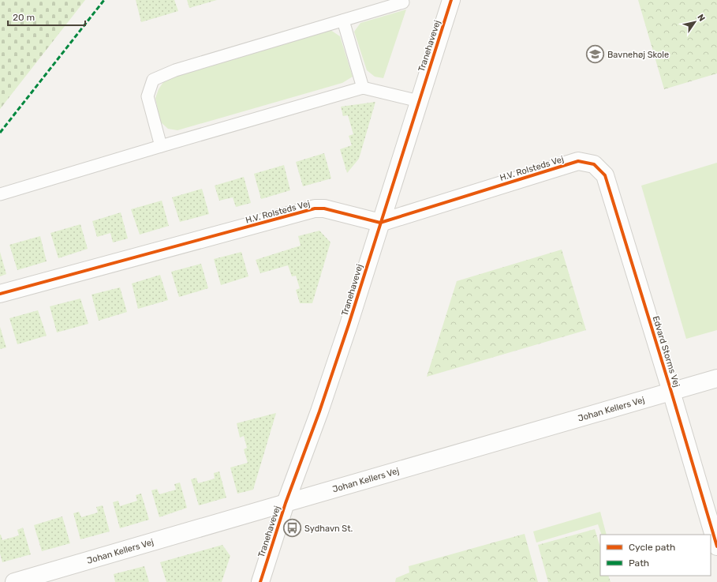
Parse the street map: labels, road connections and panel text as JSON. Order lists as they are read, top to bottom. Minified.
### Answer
{"streets":{"street":["Tranehavevej","H.V. Rolsteds Vej","Edvard Storms Vej","Johan Kellers Vej"]},"crossings":[["Tranehavevej","H.V. Rolsteds Vej"],["Tranehavevej","Johan Kellers Vej"],["H.V. Rolsteds Vej","Edvard Storms Vej"],["Edvard Storms Vej","Johan Kellers Vej"]],"places":{"school or university":["Bavnehøj Skole"],"bus stop":["Sydhavn St."]},"legend":["Cycle path","Path"],"scale_bar":"20 m","north":"top right"}
